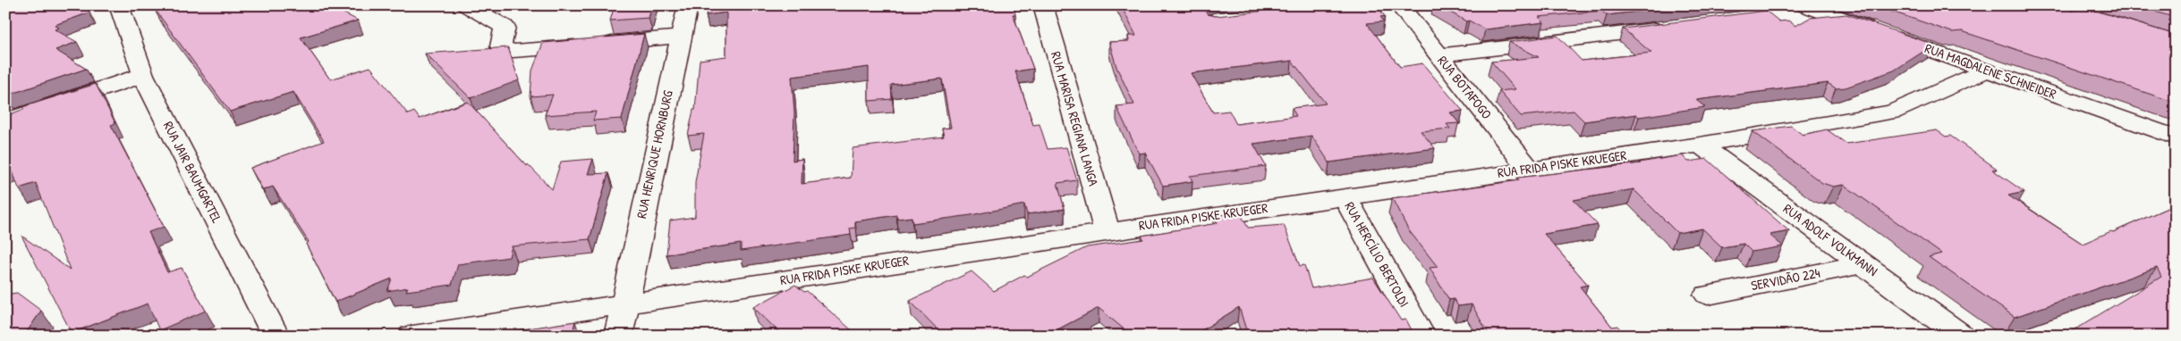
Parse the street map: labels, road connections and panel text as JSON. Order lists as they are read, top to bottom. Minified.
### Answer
{"streets":{"street":["RUA MAGDALENE SCHNEIDER","RUA BOTAFOGO","RUA MARISA REGIANA LANGA","RUA HENRIQUE HORNBURG","RUA FRIDA PISKE KRUEGER","RUA JAIR BAUMGARTEL","RUA ADOLF VOLKMANN","RUA HERCÍLIO BERTOLDI","SERVIDÃO 224"]},"crossings":[["RUA MAGDALENE SCHNEIDER","RUA FRIDA PISKE KRUEGER"],["RUA BOTAFOGO","RUA FRIDA PISKE KRUEGER"],["RUA MARISA REGIANA LANGA","RUA FRIDA PISKE KRUEGER"],["RUA HENRIQUE HORNBURG","RUA FRIDA PISKE KRUEGER"],["RUA FRIDA PISKE KRUEGER","RUA ADOLF VOLKMANN"],["RUA FRIDA PISKE KRUEGER","RUA HERCÍLIO BERTOLDI"],["RUA ADOLF VOLKMANN","SERVIDÃO 224"]]}
